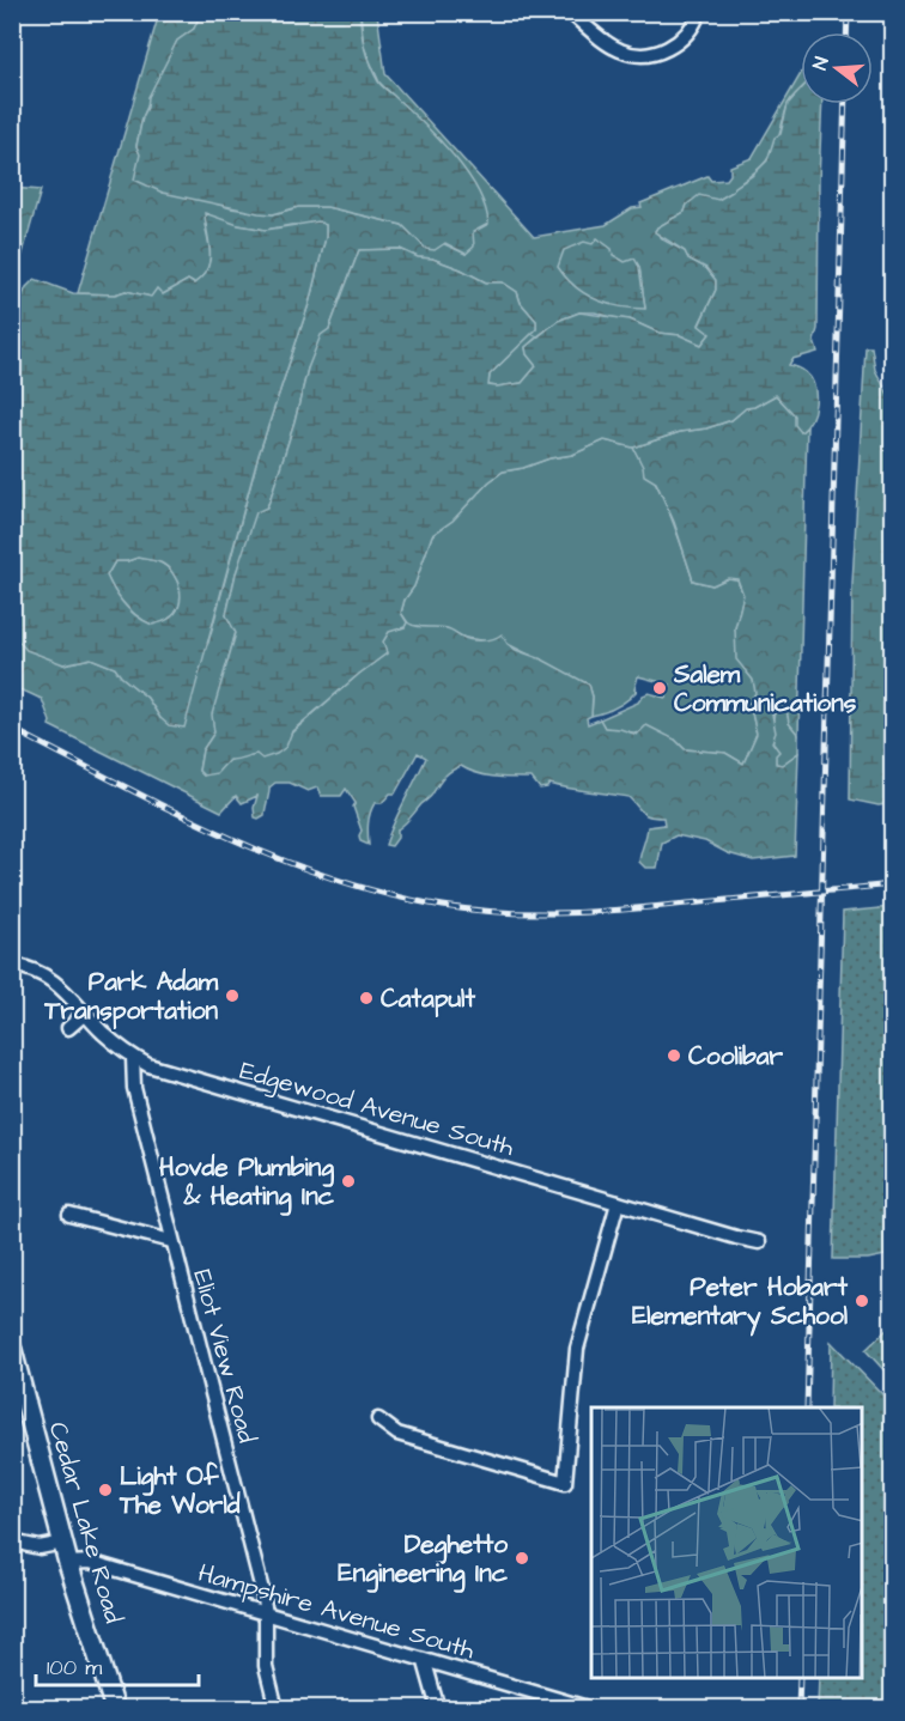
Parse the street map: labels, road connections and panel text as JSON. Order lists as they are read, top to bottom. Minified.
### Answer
{"streets":{"street":["Edgewood Avenue South","Eliot View Road","Cedar Lake Road","Hampshire Avenue South"]},"crossings":[["Edgewood Avenue South","Eliot View Road"],["Eliot View Road","Hampshire Avenue South"],["Cedar Lake Road","Hampshire Avenue South"]],"places":["Salem Communications","Park Adam Transportation","Catapult","Coolibar","Hovde Plumbing & Heating Inc","Peter Hobart Elementary School","Light Of The World","Deghetto Engineering Inc"],"scale_bar":"100 m","north":"left"}
